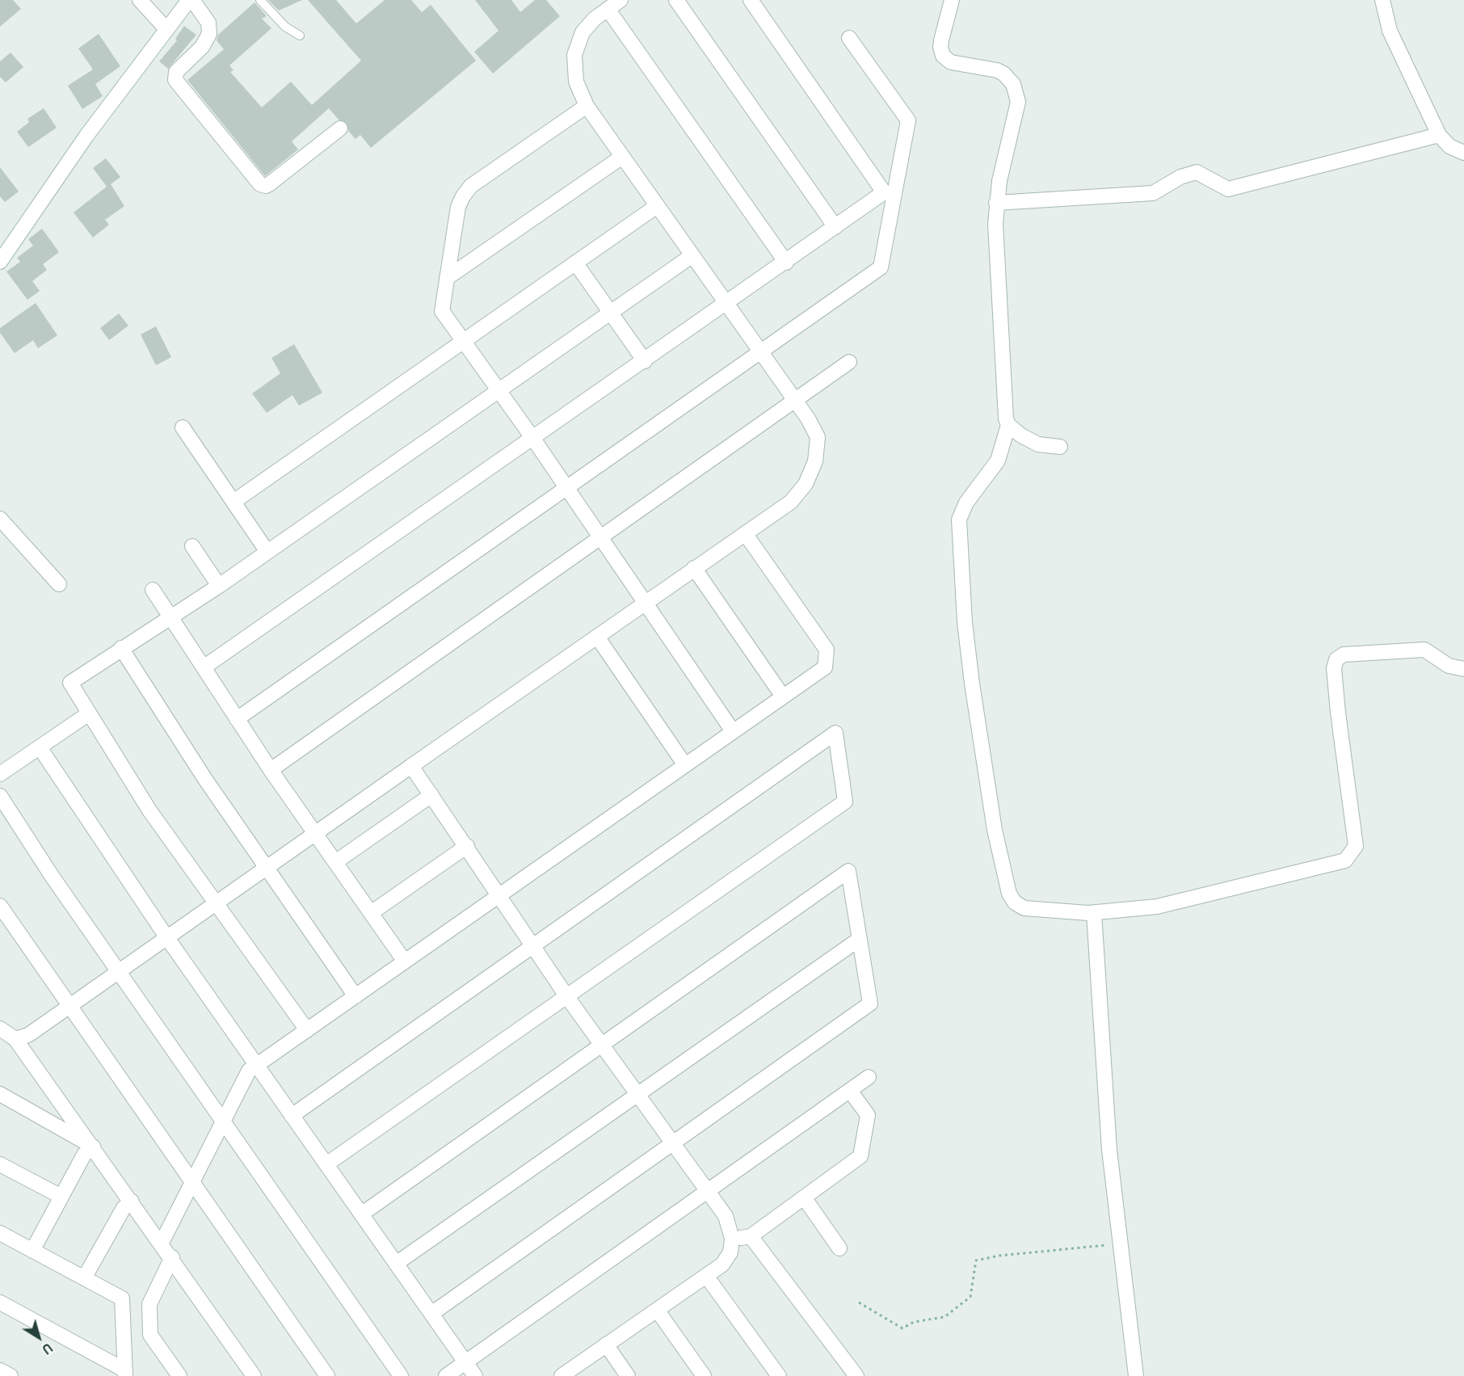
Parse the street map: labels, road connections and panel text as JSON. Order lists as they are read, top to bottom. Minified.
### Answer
{"north":"bottom right"}
